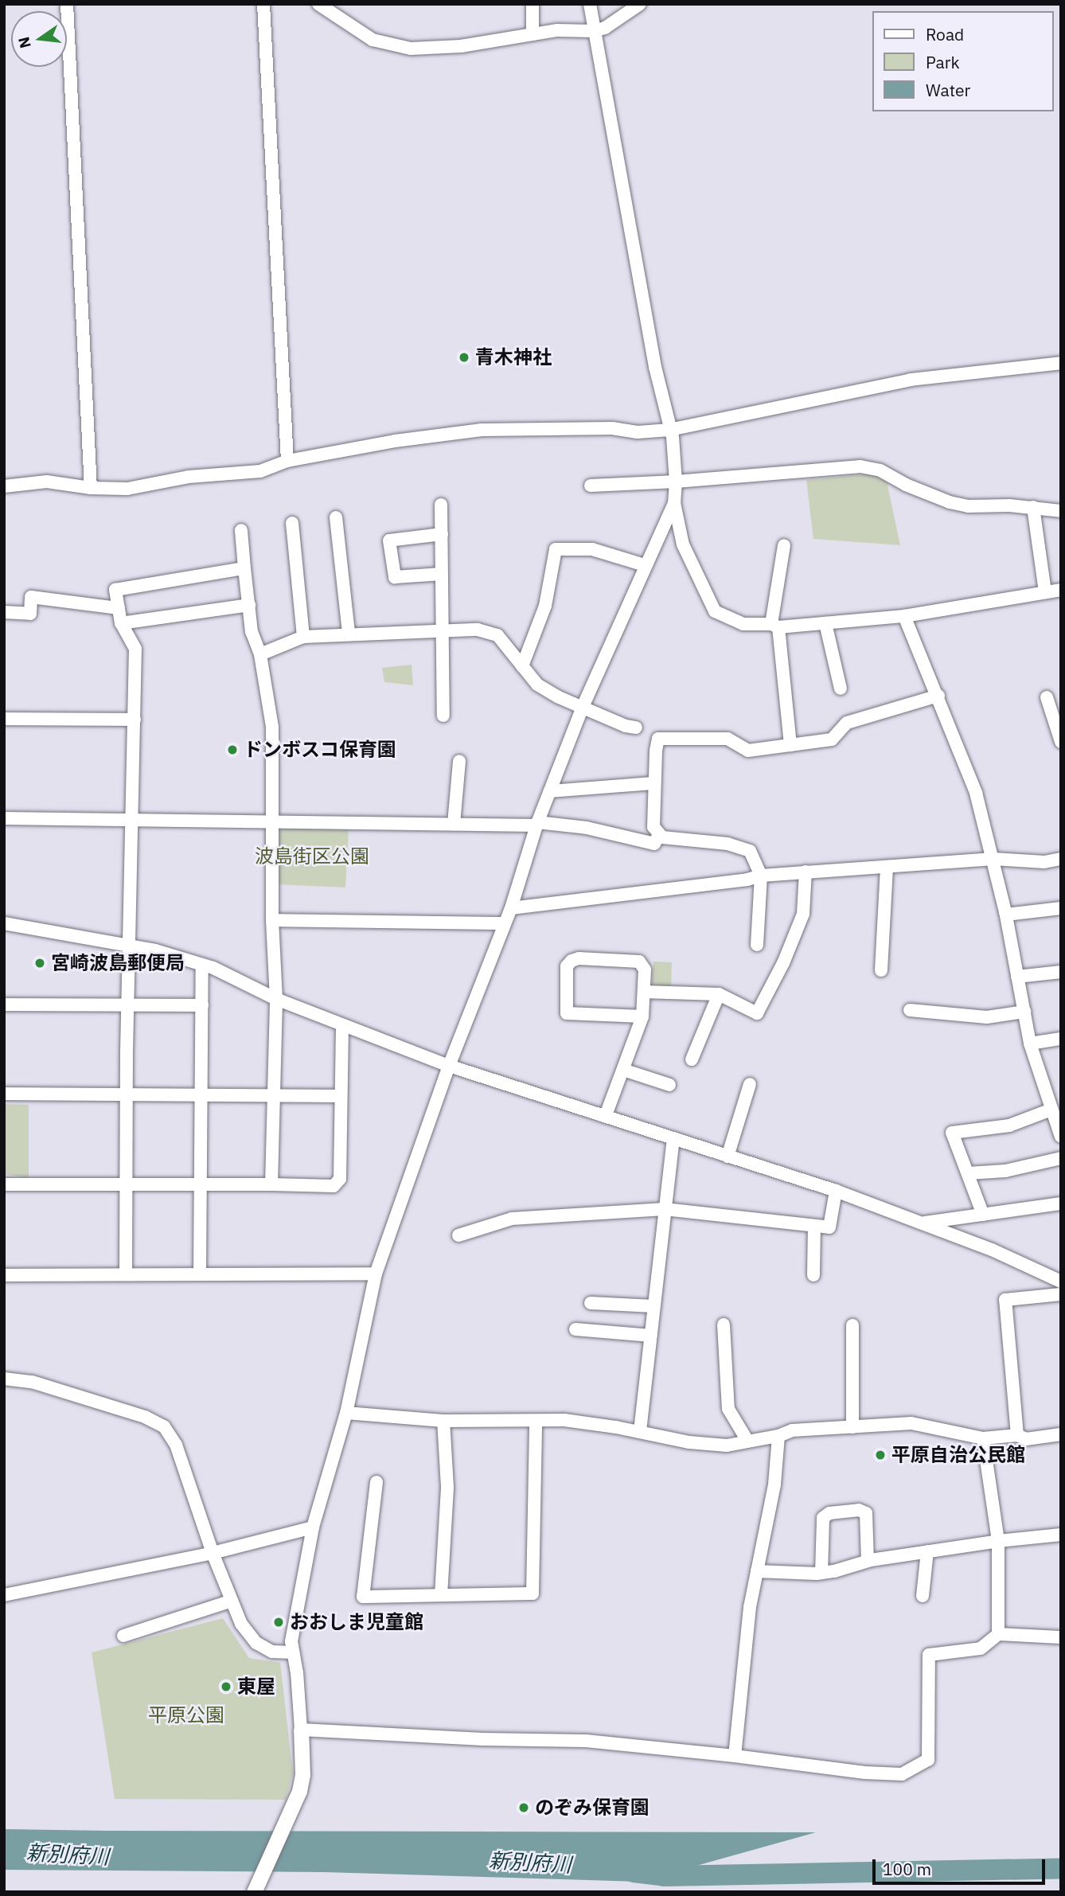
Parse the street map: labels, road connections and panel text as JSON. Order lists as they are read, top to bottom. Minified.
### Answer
{"water":["新別府川"],"parks":["波島街区公園","平原公園"],"places":["青木神社","ドンボスコ保育園","宮崎波島郵便局","平原自治公民館","おおしま児童館","東屋","のぞみ保育園"],"legend":["Road","Park","Water"],"scale_bar":"100 m","north":"left"}
